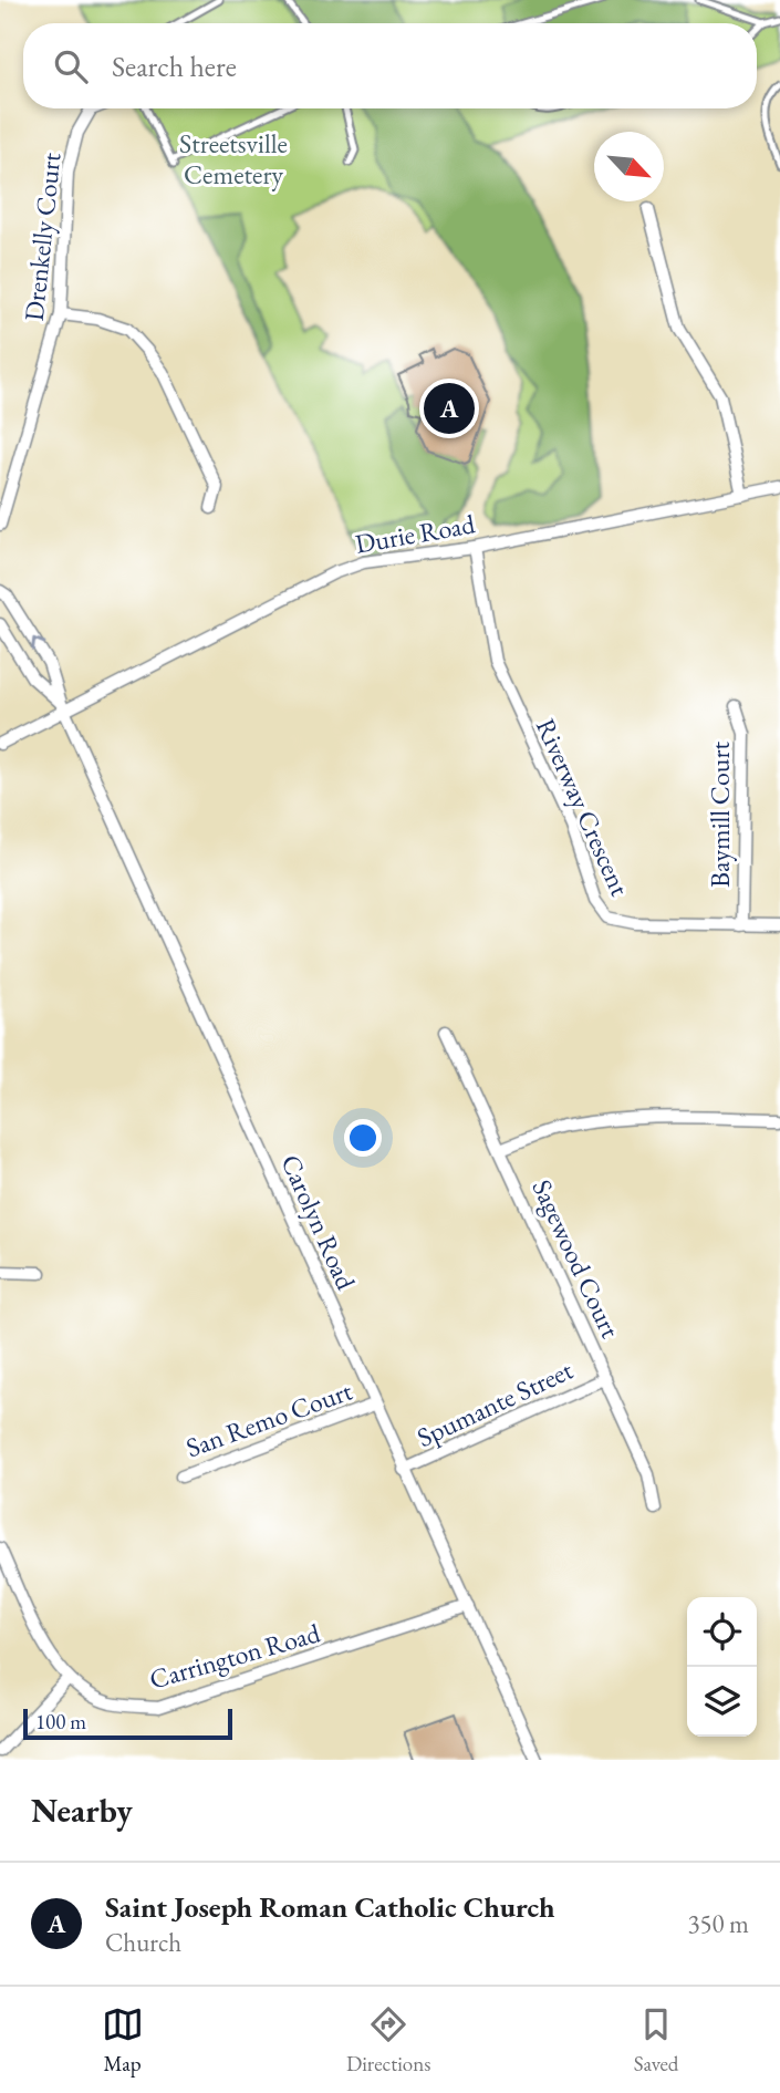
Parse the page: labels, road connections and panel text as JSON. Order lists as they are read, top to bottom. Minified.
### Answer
{"streets":{"street":["Drenkelly Court","Durie Road","Riverway Crescent","Baymill Court","Carolyn Road","Sagewood Court","Spumante Street","San Remo Court","Carrington Road"]},"crossings":[["Durie Road","Riverway Crescent"],["Durie Road","Carolyn Road"],["Riverway Crescent","Baymill Court"],["Carolyn Road","Spumante Street"],["Carolyn Road","San Remo Court"],["Carolyn Road","Carrington Road"],["Sagewood Court","Spumante Street"]],"parks":["Streetsville Cemetery"],"scale_bar":"100 m","north":"bottom right","page":{"search":"Search here","pins":"A","scale":"100 m","heading":"Nearby","list":[{"mark":"A","name":"Saint Joseph Roman Catholic Church","note":"Church","value":"350 m"}],"nav":["Map","Directions","Saved"]}}
